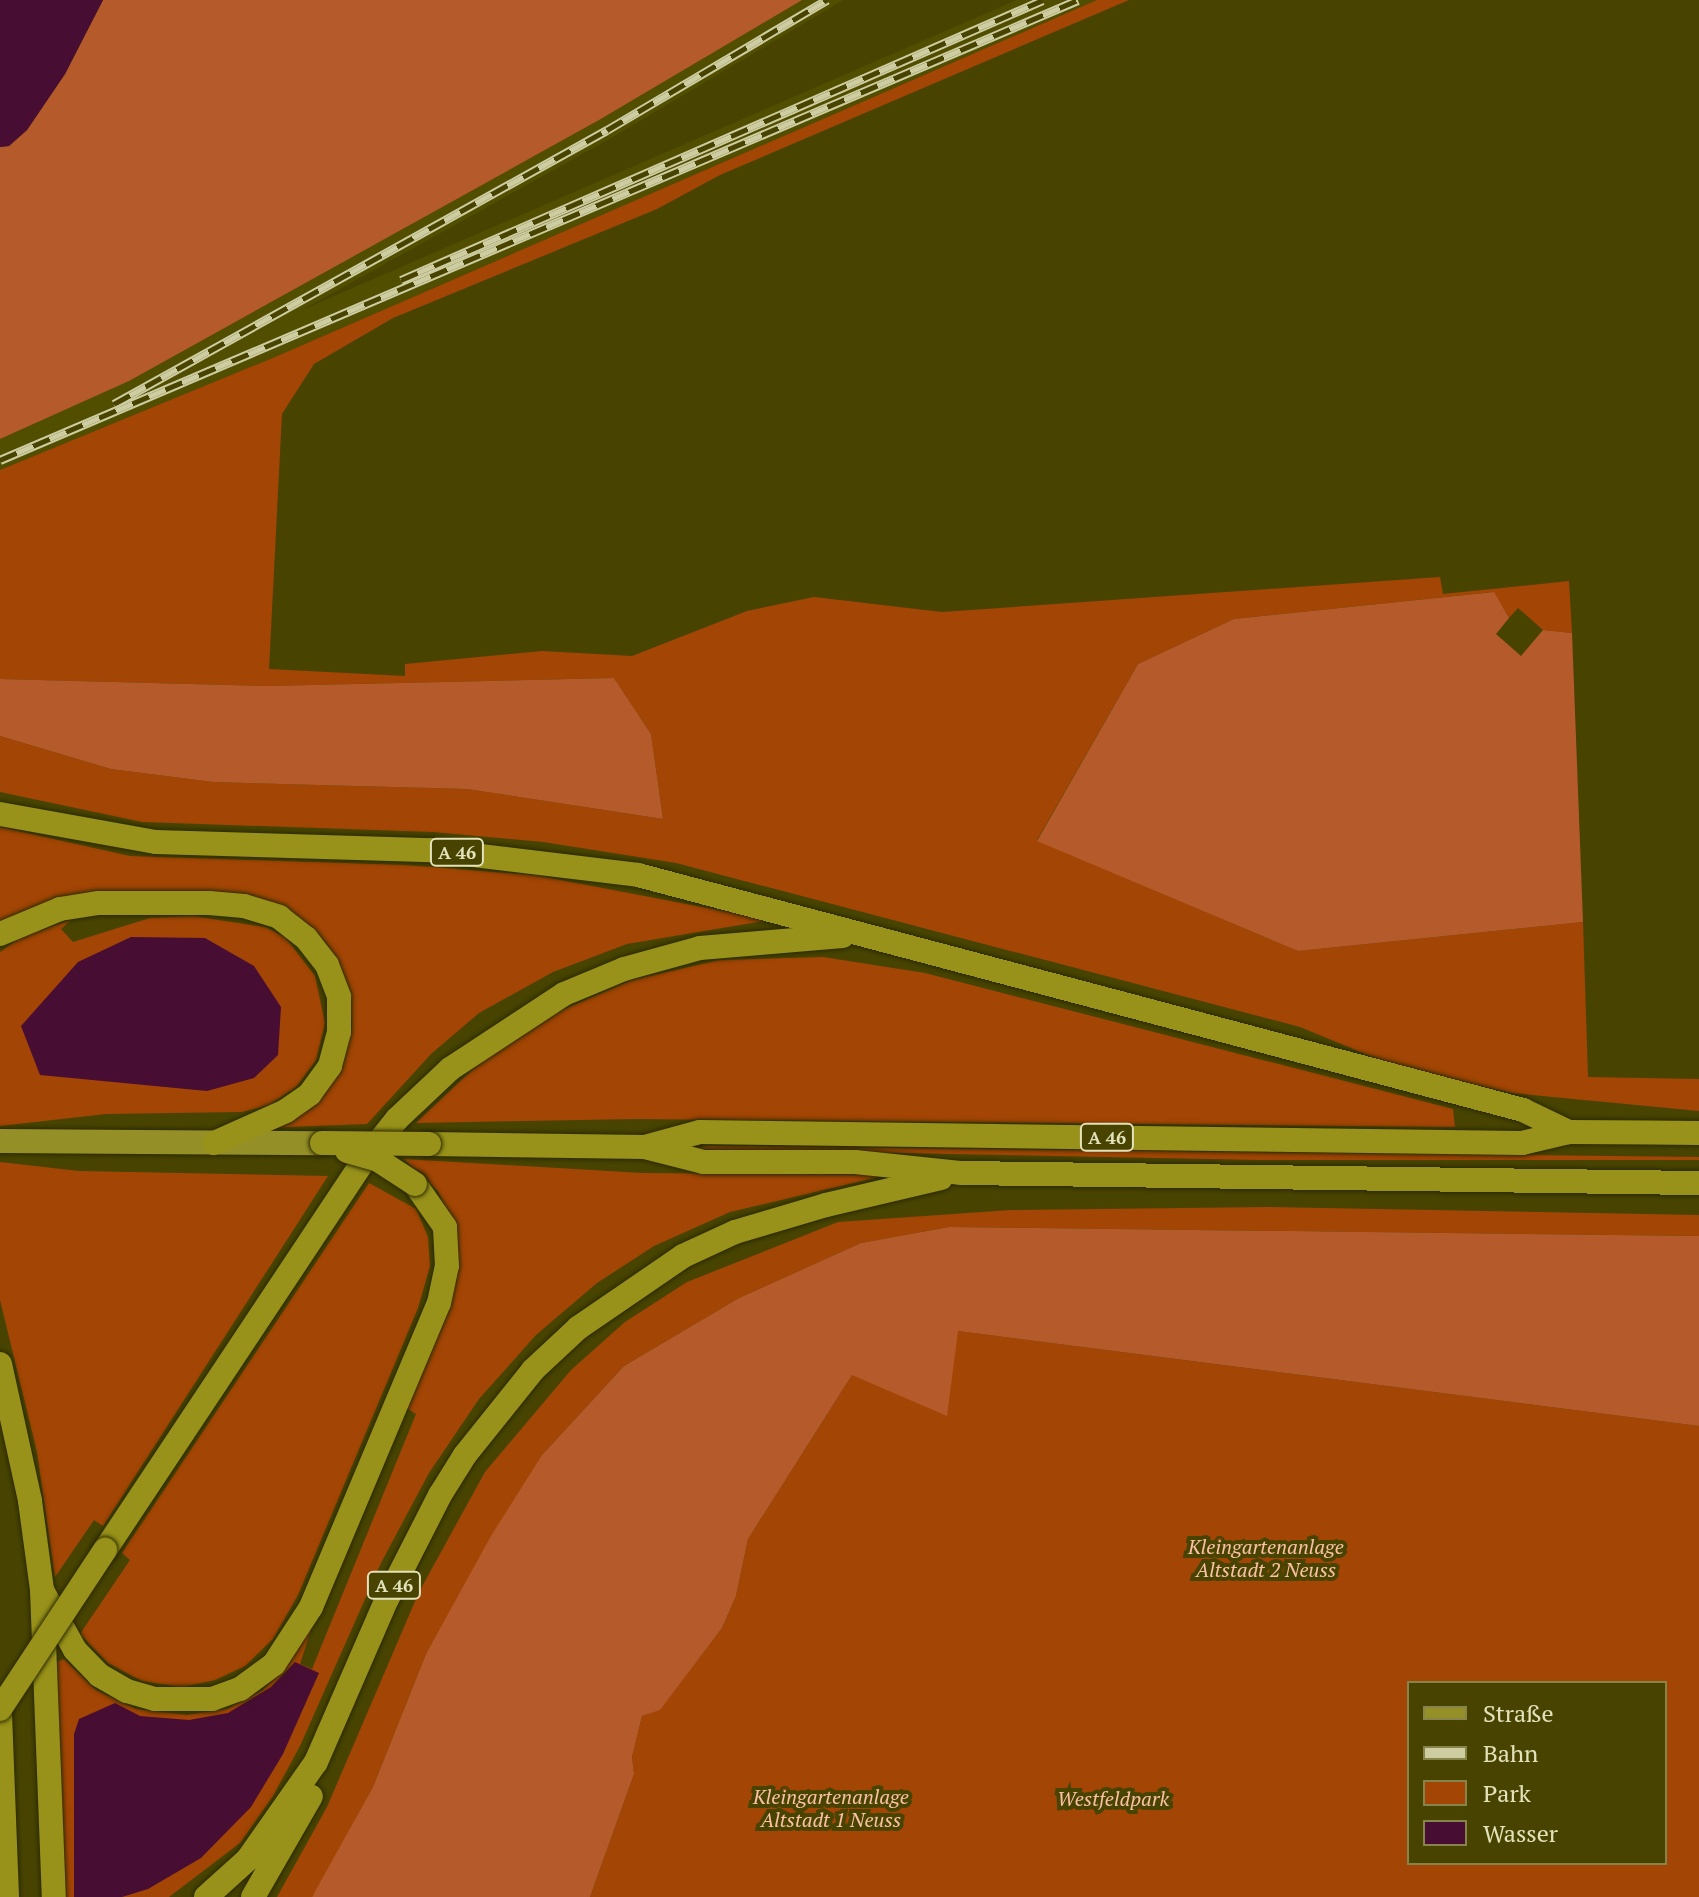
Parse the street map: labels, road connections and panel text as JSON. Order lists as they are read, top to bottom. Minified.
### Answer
{"streets":{"highway":["A 46"]},"parks":["Kleingartenanlage Altstadt 2 Neuss","Kleingartenanlage Altstadt 1 Neuss","Westfeldpark"],"legend":["Straße","Bahn","Park","Wasser"]}
